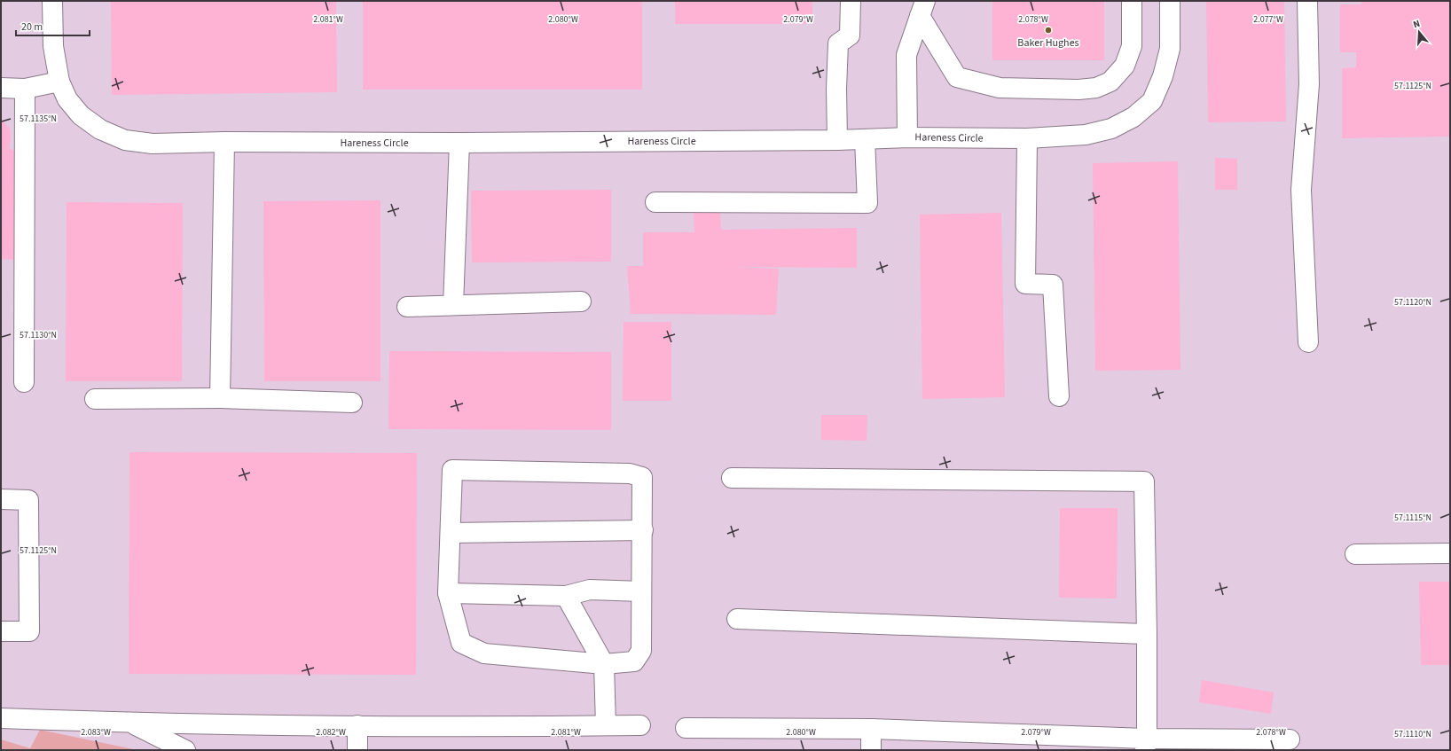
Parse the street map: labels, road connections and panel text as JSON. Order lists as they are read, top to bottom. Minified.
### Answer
{"streets":{"street":["Hareness Circle"]},"places":["Baker Hughes"],"scale_bar":"20 m","north":"top","coordinates":["2.081°W","2.080°W","2.079°W","2.078°W","2.077°W","57.1125°N","57.1135°N","57.1120°N","57.1130°N","57.1115°N","2.083°W","2.082°W","57.1110°N"]}
